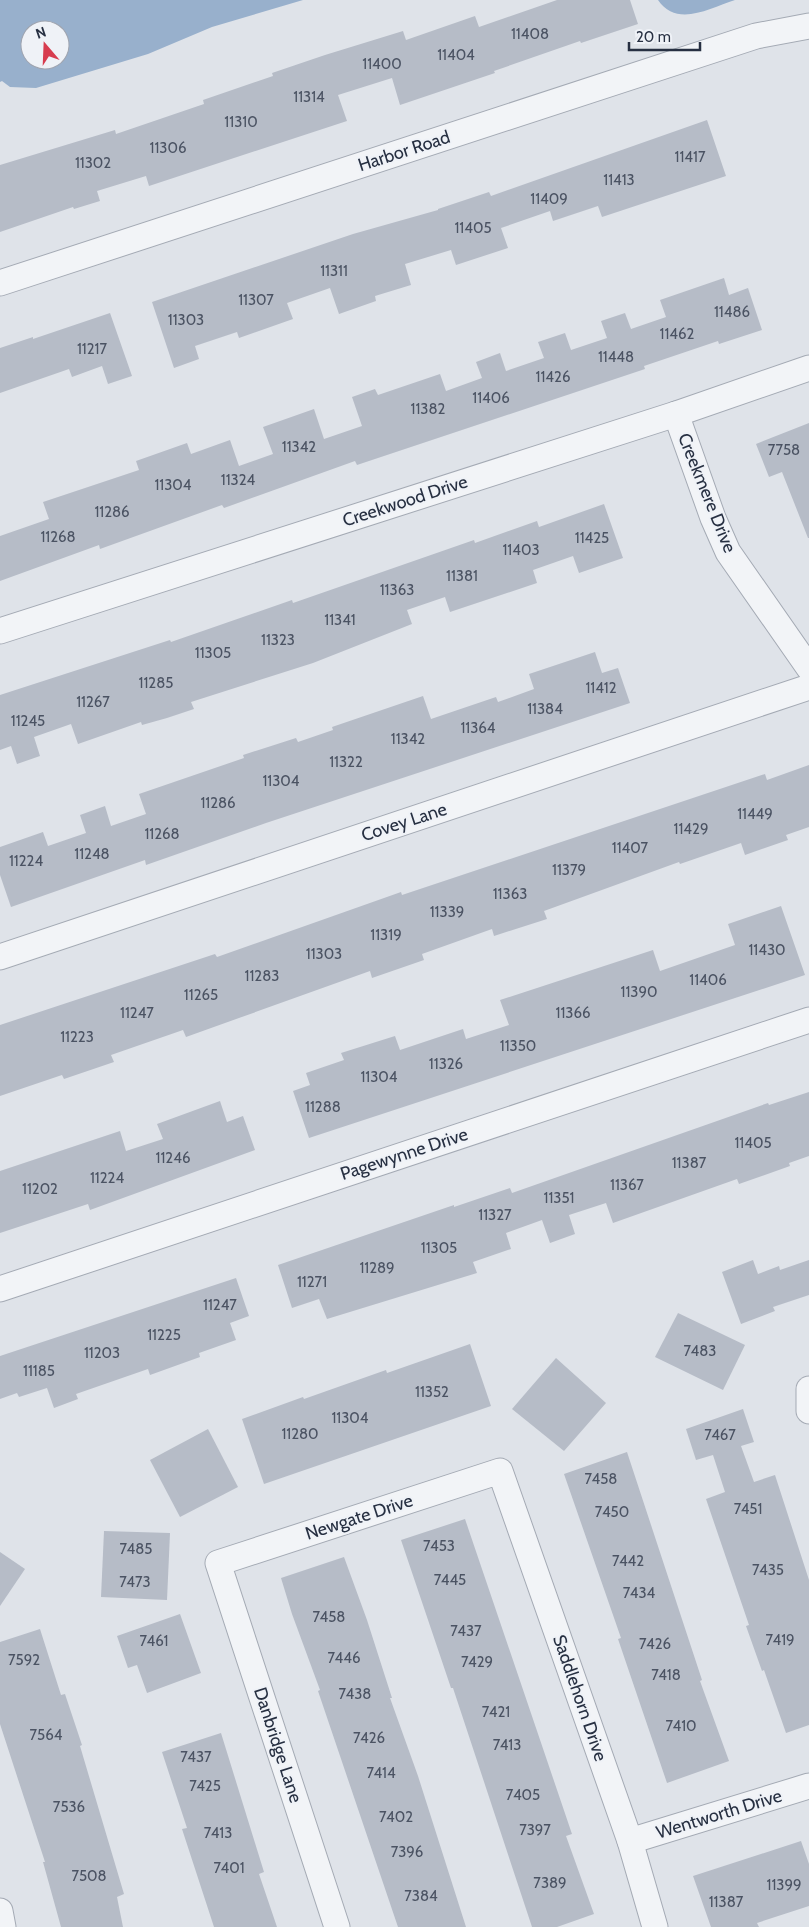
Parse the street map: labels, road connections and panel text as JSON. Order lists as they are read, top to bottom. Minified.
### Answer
{"streets":{"street":["Harbor Road","Creekmere Drive","Creekwood Drive","Covey Lane","Pagewynne Drive","Newgate Drive","Saddlehorn Drive","Danbridge Lane","Wentworth Drive"]},"crossings":[["Creekmere Drive","Creekwood Drive"],["Newgate Drive","Saddlehorn Drive"],["Newgate Drive","Danbridge Lane"],["Saddlehorn Drive","Wentworth Drive"]],"house_numbers":["11408","11404","11400","11314","11310","11306","11417","11302","11413","11409","11405","11311","11307","11486","11303","11462","11217","11448","11426","11406","11382","11342","7758","11324","11304","11286","11268","11425","11403","11381","11363","11341","11323","11305","11285","11412","11267","11384","11245","11364","11342","11322","11304","11286","11449","11429","11268","11407","11248","11224","11379","11363","11339","11319","11430","11303","11283","11406","11390","11265","11247","11366","11223","11350","11326","11304","11288","11405","11246","11387","11224","11367","11202","11351","11327","11305","11289","11271","11247","11225","7483","11203","11185","11352","11304","11280","7467","7458","7451","7450","7453","7485","7442","7435","7445","7473","7434","7458","7437","7419","7461","7426","7446","7592","7429","7418","7438","7421","7410","7564","7426","7413","7437","7414","7425","7405","7536","7402","7397","7413","7396","7401","7508","7389","11399","7384","11387"],"scale_bar":"20 m","north":"top"}
